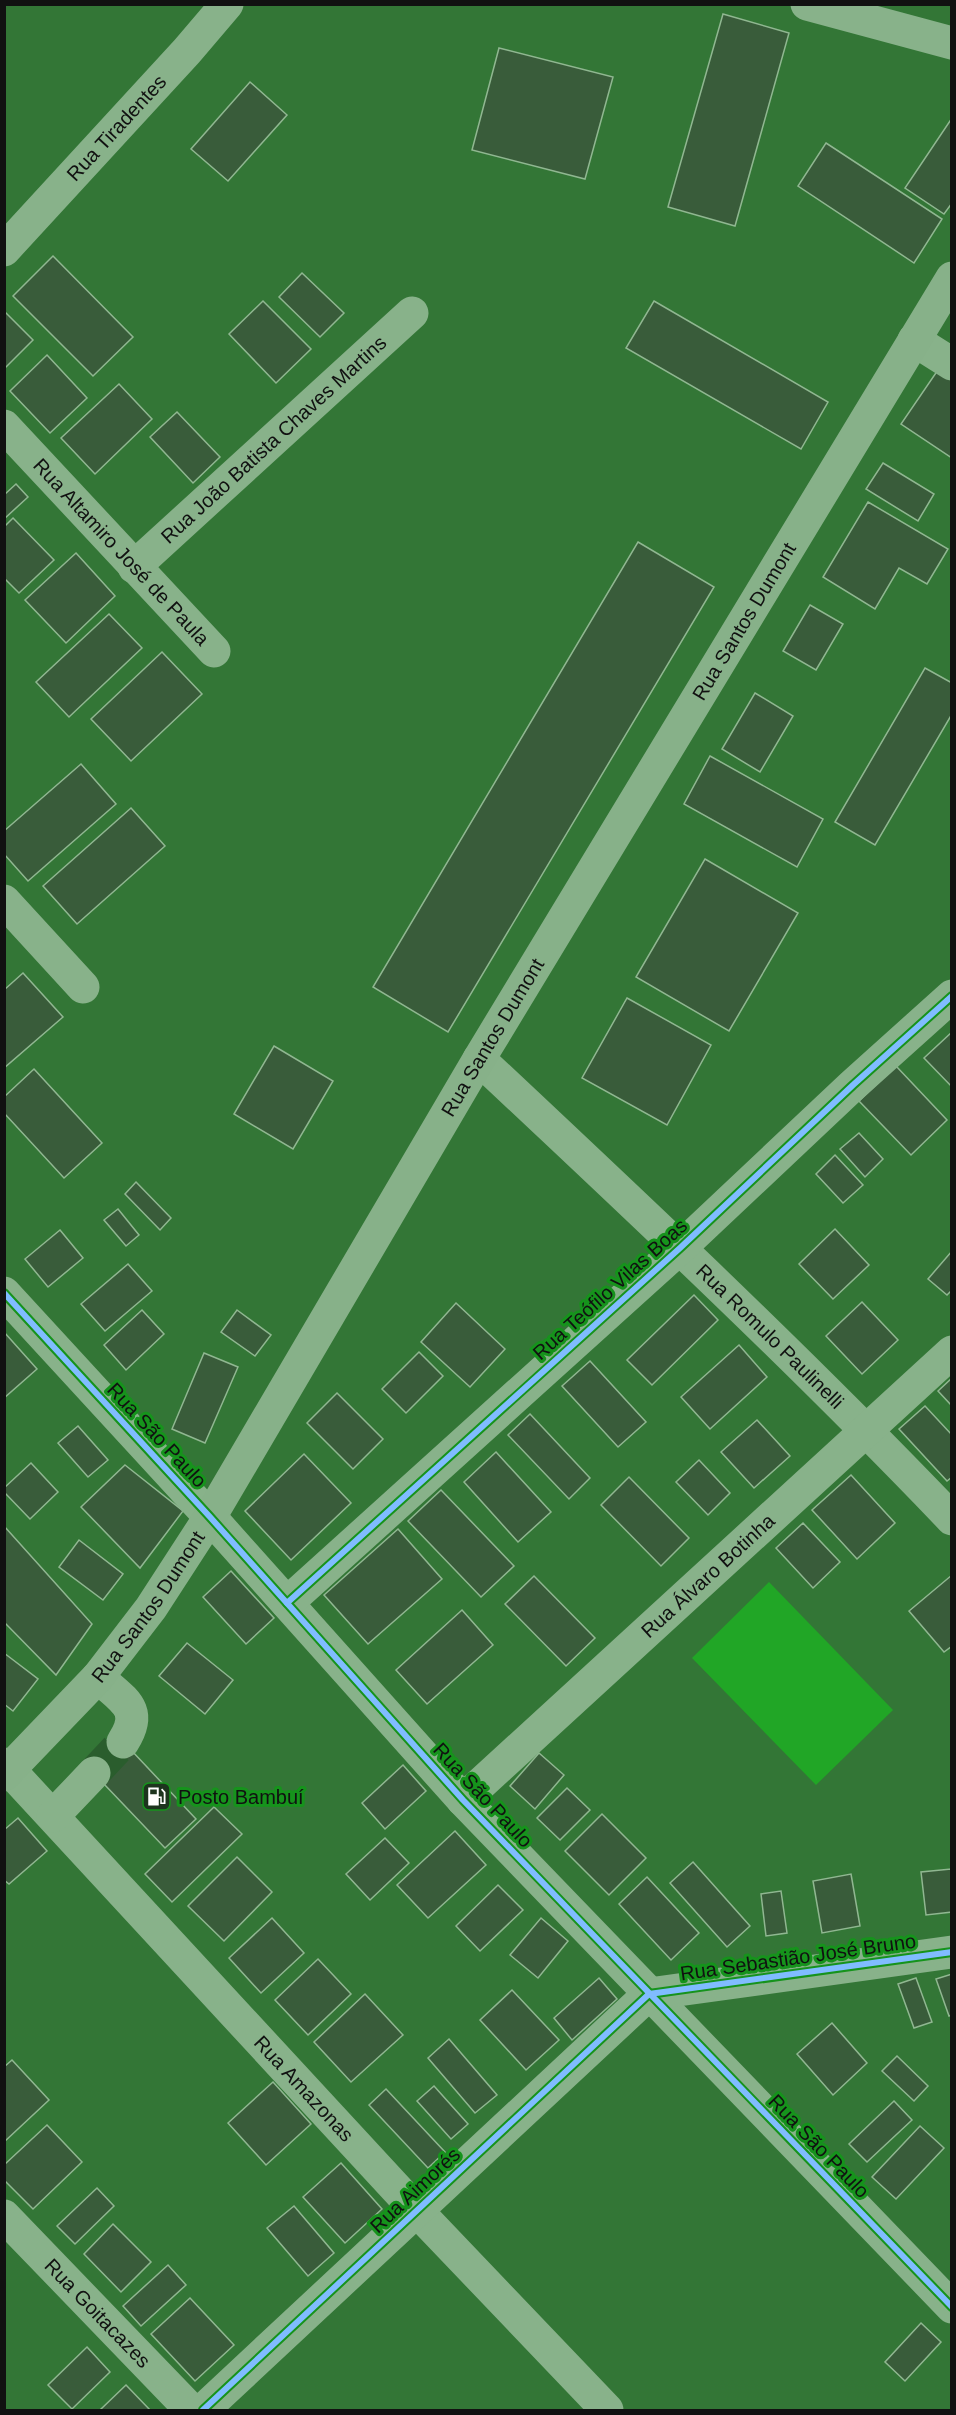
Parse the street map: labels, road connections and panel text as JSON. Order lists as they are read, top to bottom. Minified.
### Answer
{"streets":{"main road":["Rua Santos Dumont"],"street":["Rua Tiradentes","Rua João Batista Chaves Martins","Rua Altamiro José de Paula","Rua Teófilo Vilas Boas","Rua Romulo Paulinelli","Rua São Paulo","Rua Álvaro Botinha","Rua Sebastião José Bruno","Rua Amazonas","Rua Aimorés","Rua Goitacazes"]},"crossings":[["Rua João Batista Chaves Martins","Rua Altamiro José de Paula"],["Rua Santos Dumont","Rua Romulo Paulinelli"],["Rua Santos Dumont","Rua São Paulo"],["Rua Santos Dumont","Rua Amazonas"],["Rua Teófilo Vilas Boas","Rua Romulo Paulinelli"],["Rua Teófilo Vilas Boas","Rua São Paulo"],["Rua Romulo Paulinelli","Rua Álvaro Botinha"],["Rua São Paulo","Rua Álvaro Botinha"],["Rua São Paulo","Rua Sebastião José Bruno"],["Rua São Paulo","Rua Aimorés"],["Rua Sebastião José Bruno","Rua Aimorés"],["Rua Amazonas","Rua Aimorés"]],"places":{"fuel station":["Posto Bambuí"]}}
